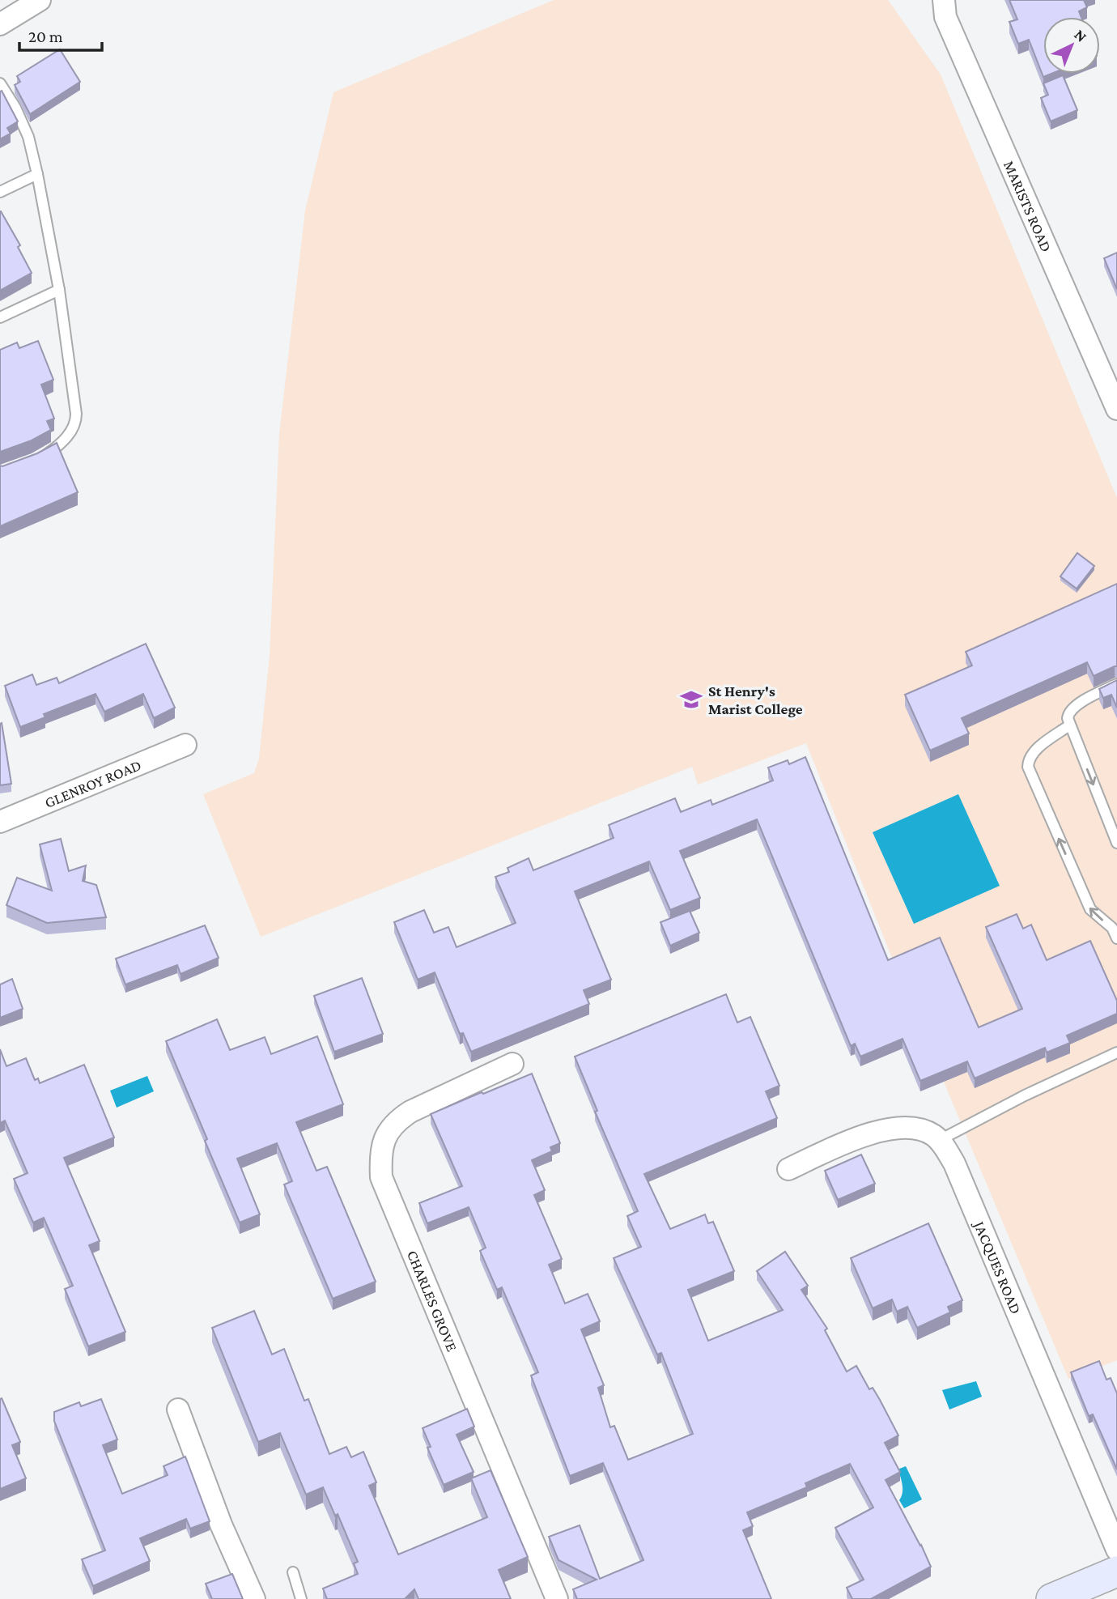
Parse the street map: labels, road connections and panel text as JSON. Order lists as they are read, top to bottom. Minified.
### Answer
{"streets":{"street":["MARISTS ROAD","GLENROY ROAD","JACQUES ROAD","CHARLES GROVE"]},"places":{"school or university":["St Henry's Marist College"]},"scale_bar":"20 m","north":"top right"}
